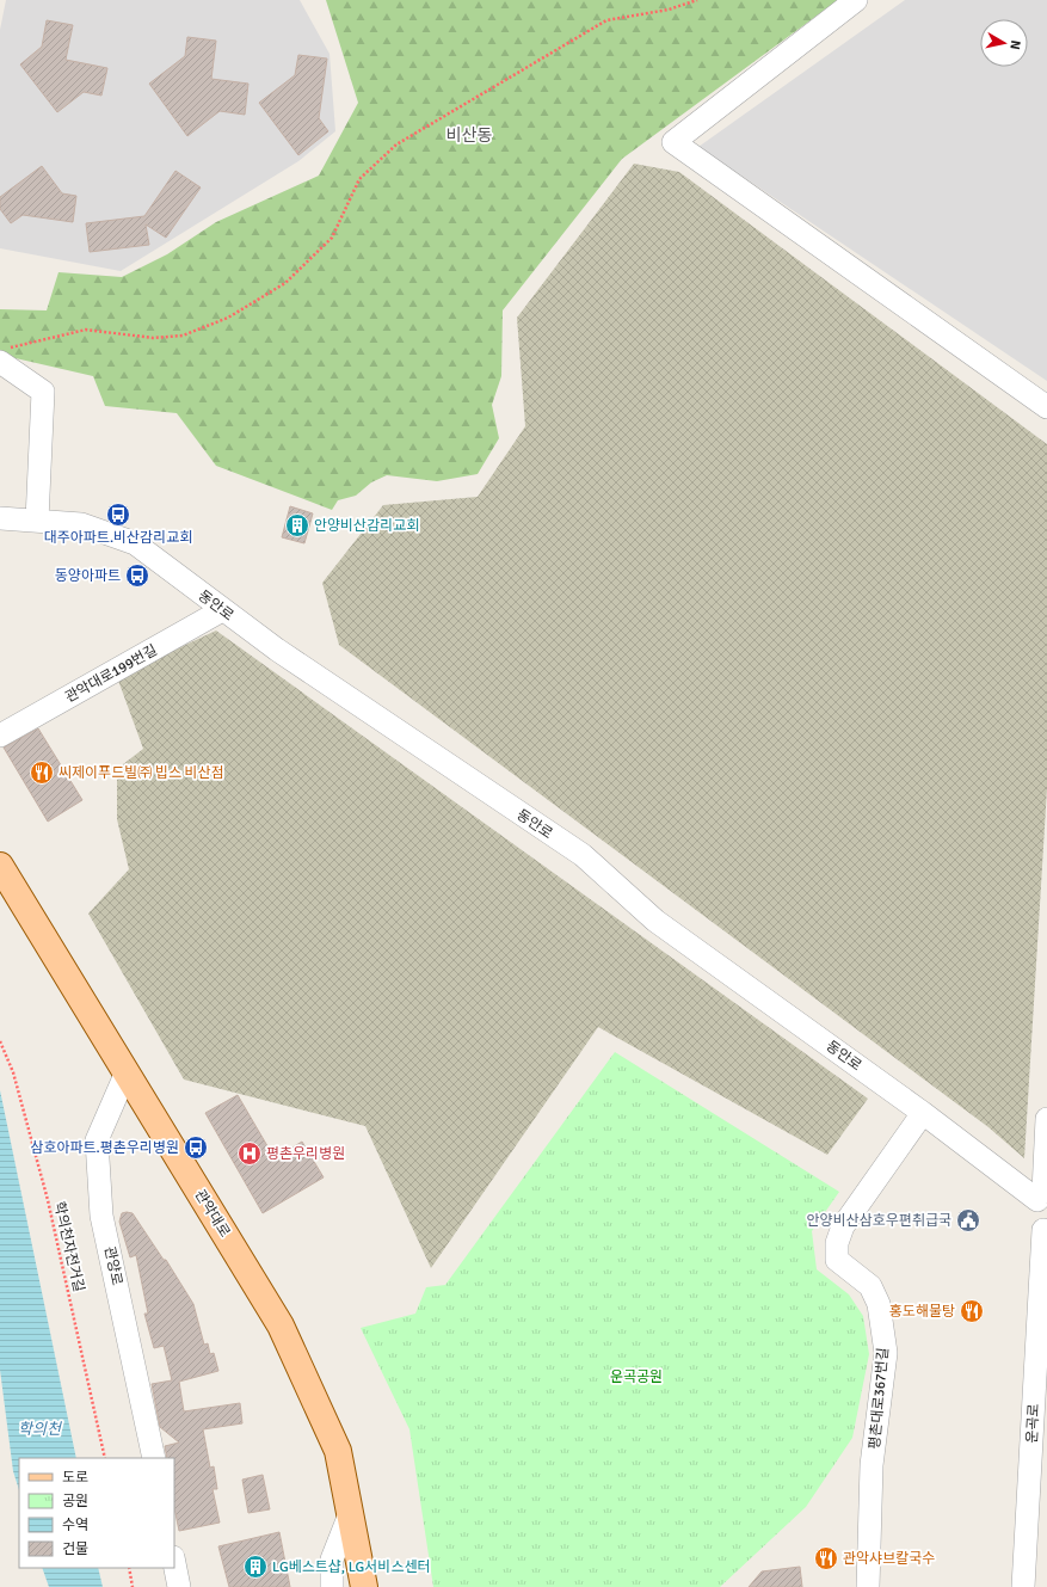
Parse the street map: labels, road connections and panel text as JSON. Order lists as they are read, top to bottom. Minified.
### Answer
{"streets":{"main road":["관악대로"],"street":["동안로","관악대로199번길","관양로","평촌대로367번길","운곡로"],"path":["학의천자전거길"]},"crossings":[["동안로","관악대로199번길"],["동안로","평촌대로367번길"],["관악대로","관양로"]],"districts":["비산동"],"water":["학의천"],"parks":["운곡공원"],"places":{"bus stop":["대주아파트.비산감리교회","동양아파트","삼호아파트.평촌우리병원"],"building":["안양비산감리교회","LG베스트샵, LG서비스센터"],"restaurant":["씨제이푸드빌㈜ 빕스 비산점","홍도해물탕","관악샤브칼국수"],"hospital":["평촌우리병원"],"public building":["안양비산삼호우편취급국"]},"legend":["도로","공원","수역","건물"],"north":"right"}
